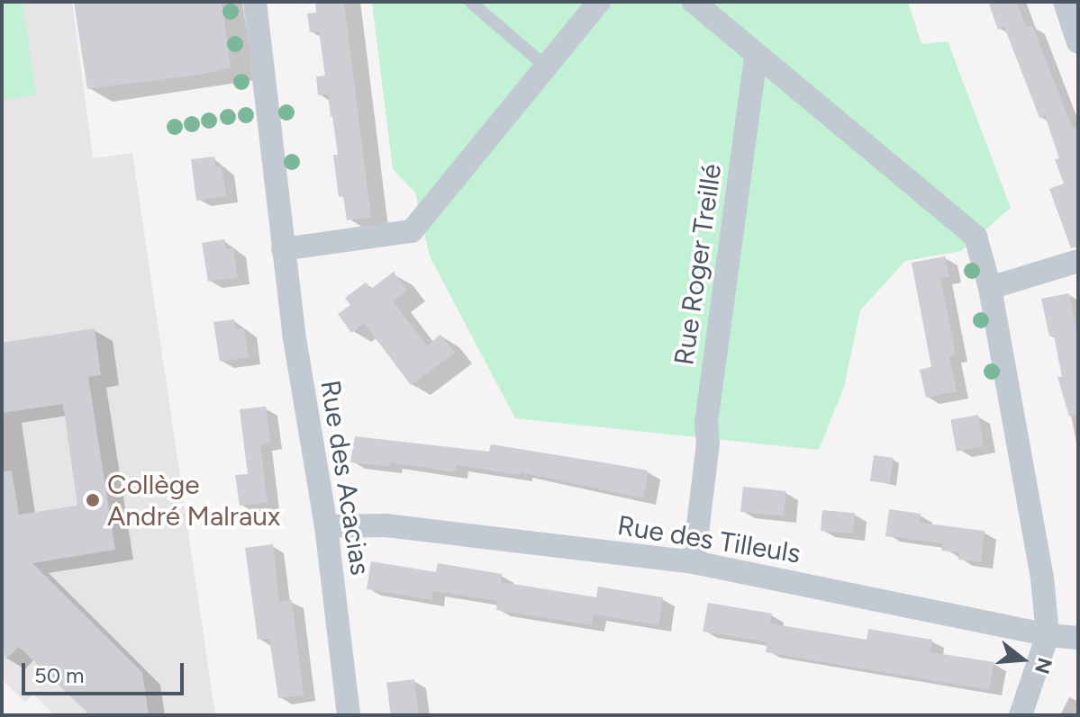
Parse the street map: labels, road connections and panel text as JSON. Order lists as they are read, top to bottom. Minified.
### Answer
{"streets":{"street":["Rue Roger Treillé","Rue des Acacias","Rue des Tilleuls"]},"crossings":[["Rue Roger Treillé","Rue des Tilleuls"],["Rue des Acacias","Rue des Tilleuls"]],"places":["Collège André Malraux"],"scale_bar":"50 m","north":"right"}
